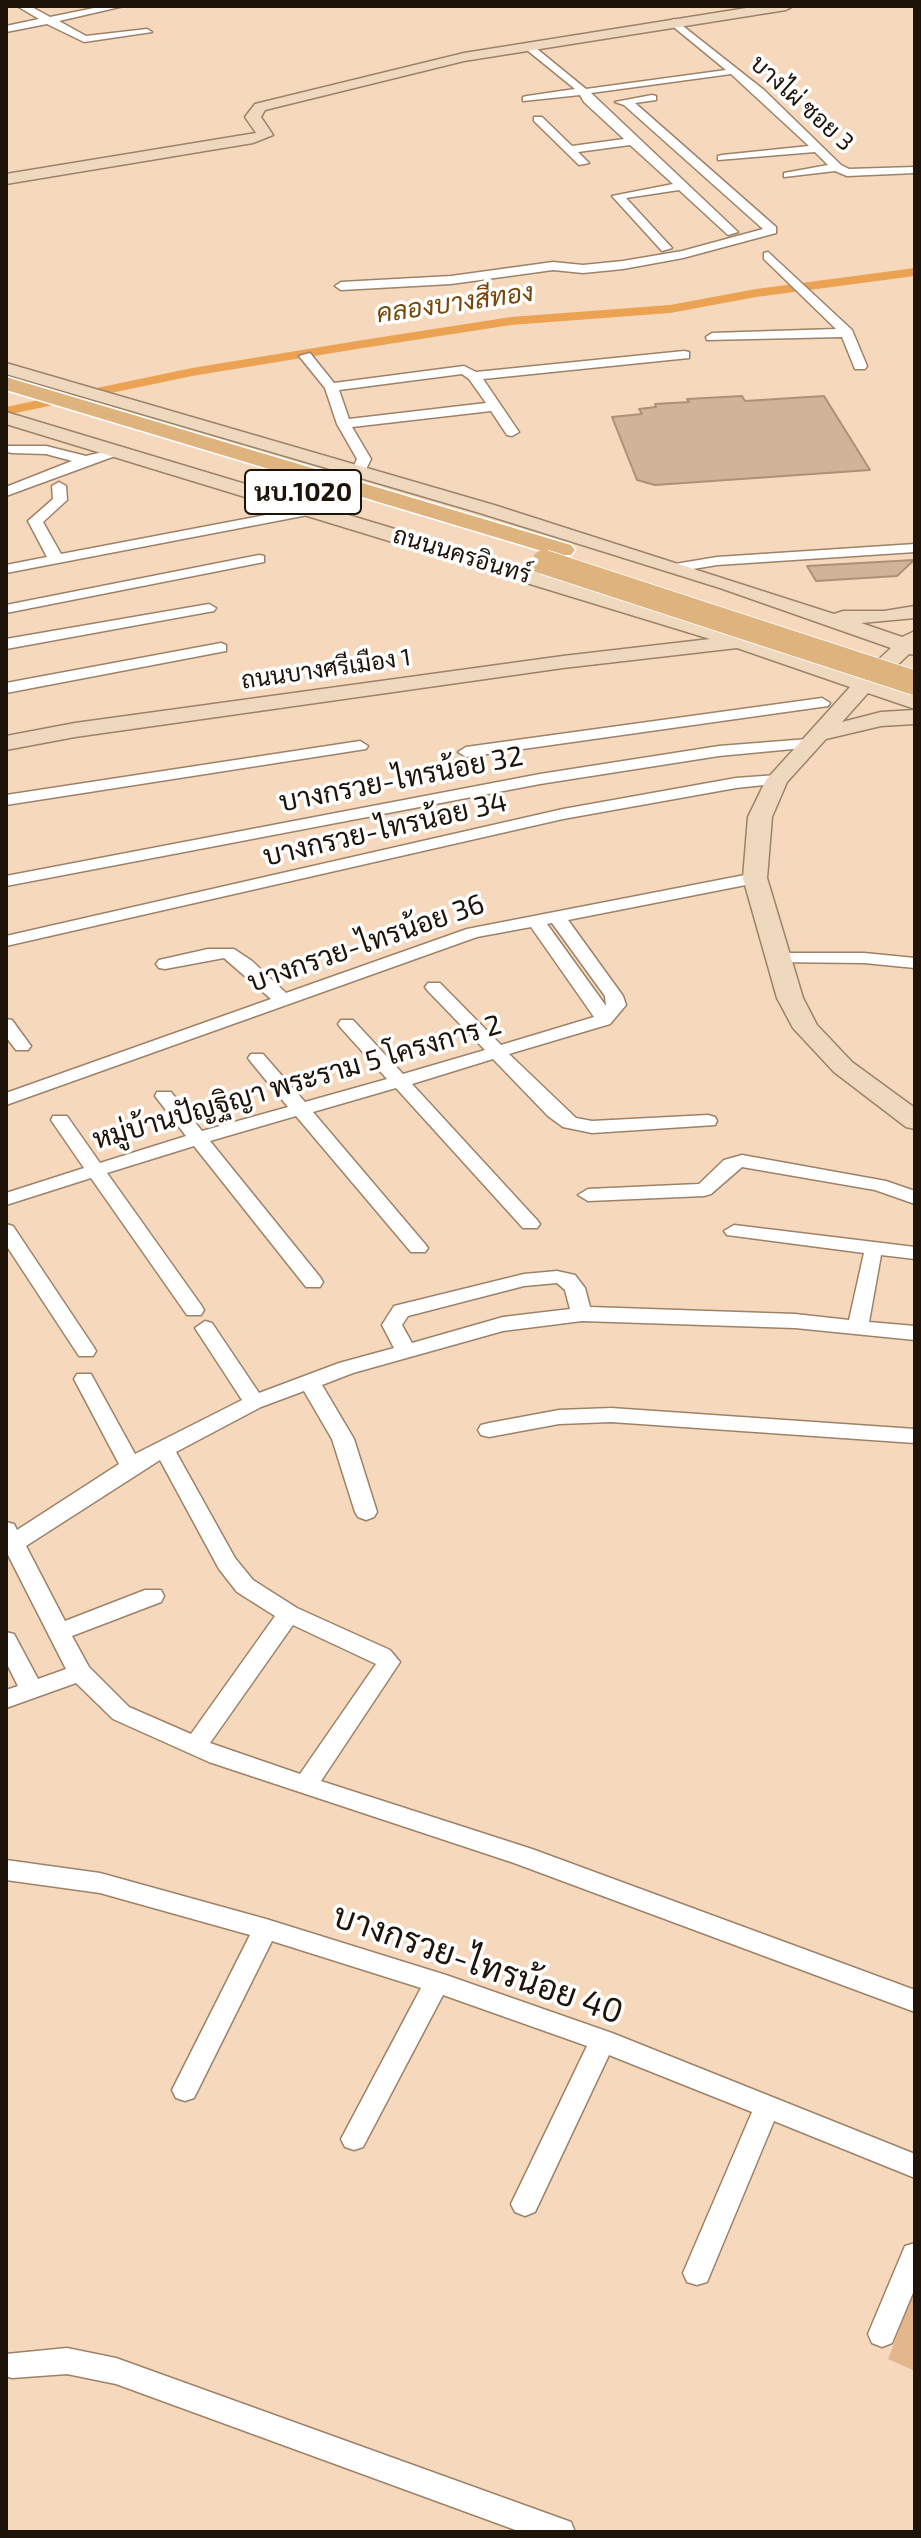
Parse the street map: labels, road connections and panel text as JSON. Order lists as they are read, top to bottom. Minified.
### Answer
{"streets":{"main road":["นบ.1020","ถนนนครอินทร์","ถนนบางศรีเมือง 1"],"street":["บางไผ่ ซอย 3","บางกรวย-ไทรน้อย 32","บางกรวย-ไทรน้อย 34","บางกรวย-ไทรน้อย 36","หมู่บ้านปัญฐิญา พระราม 5 โครงการ 2","บางกรวย-ไทรน้อย 40"]},"crossings":[["ถนนนครอินทร์","ถนนบางศรีเมือง 1"]],"water":["คลองบางสีทอง"]}
